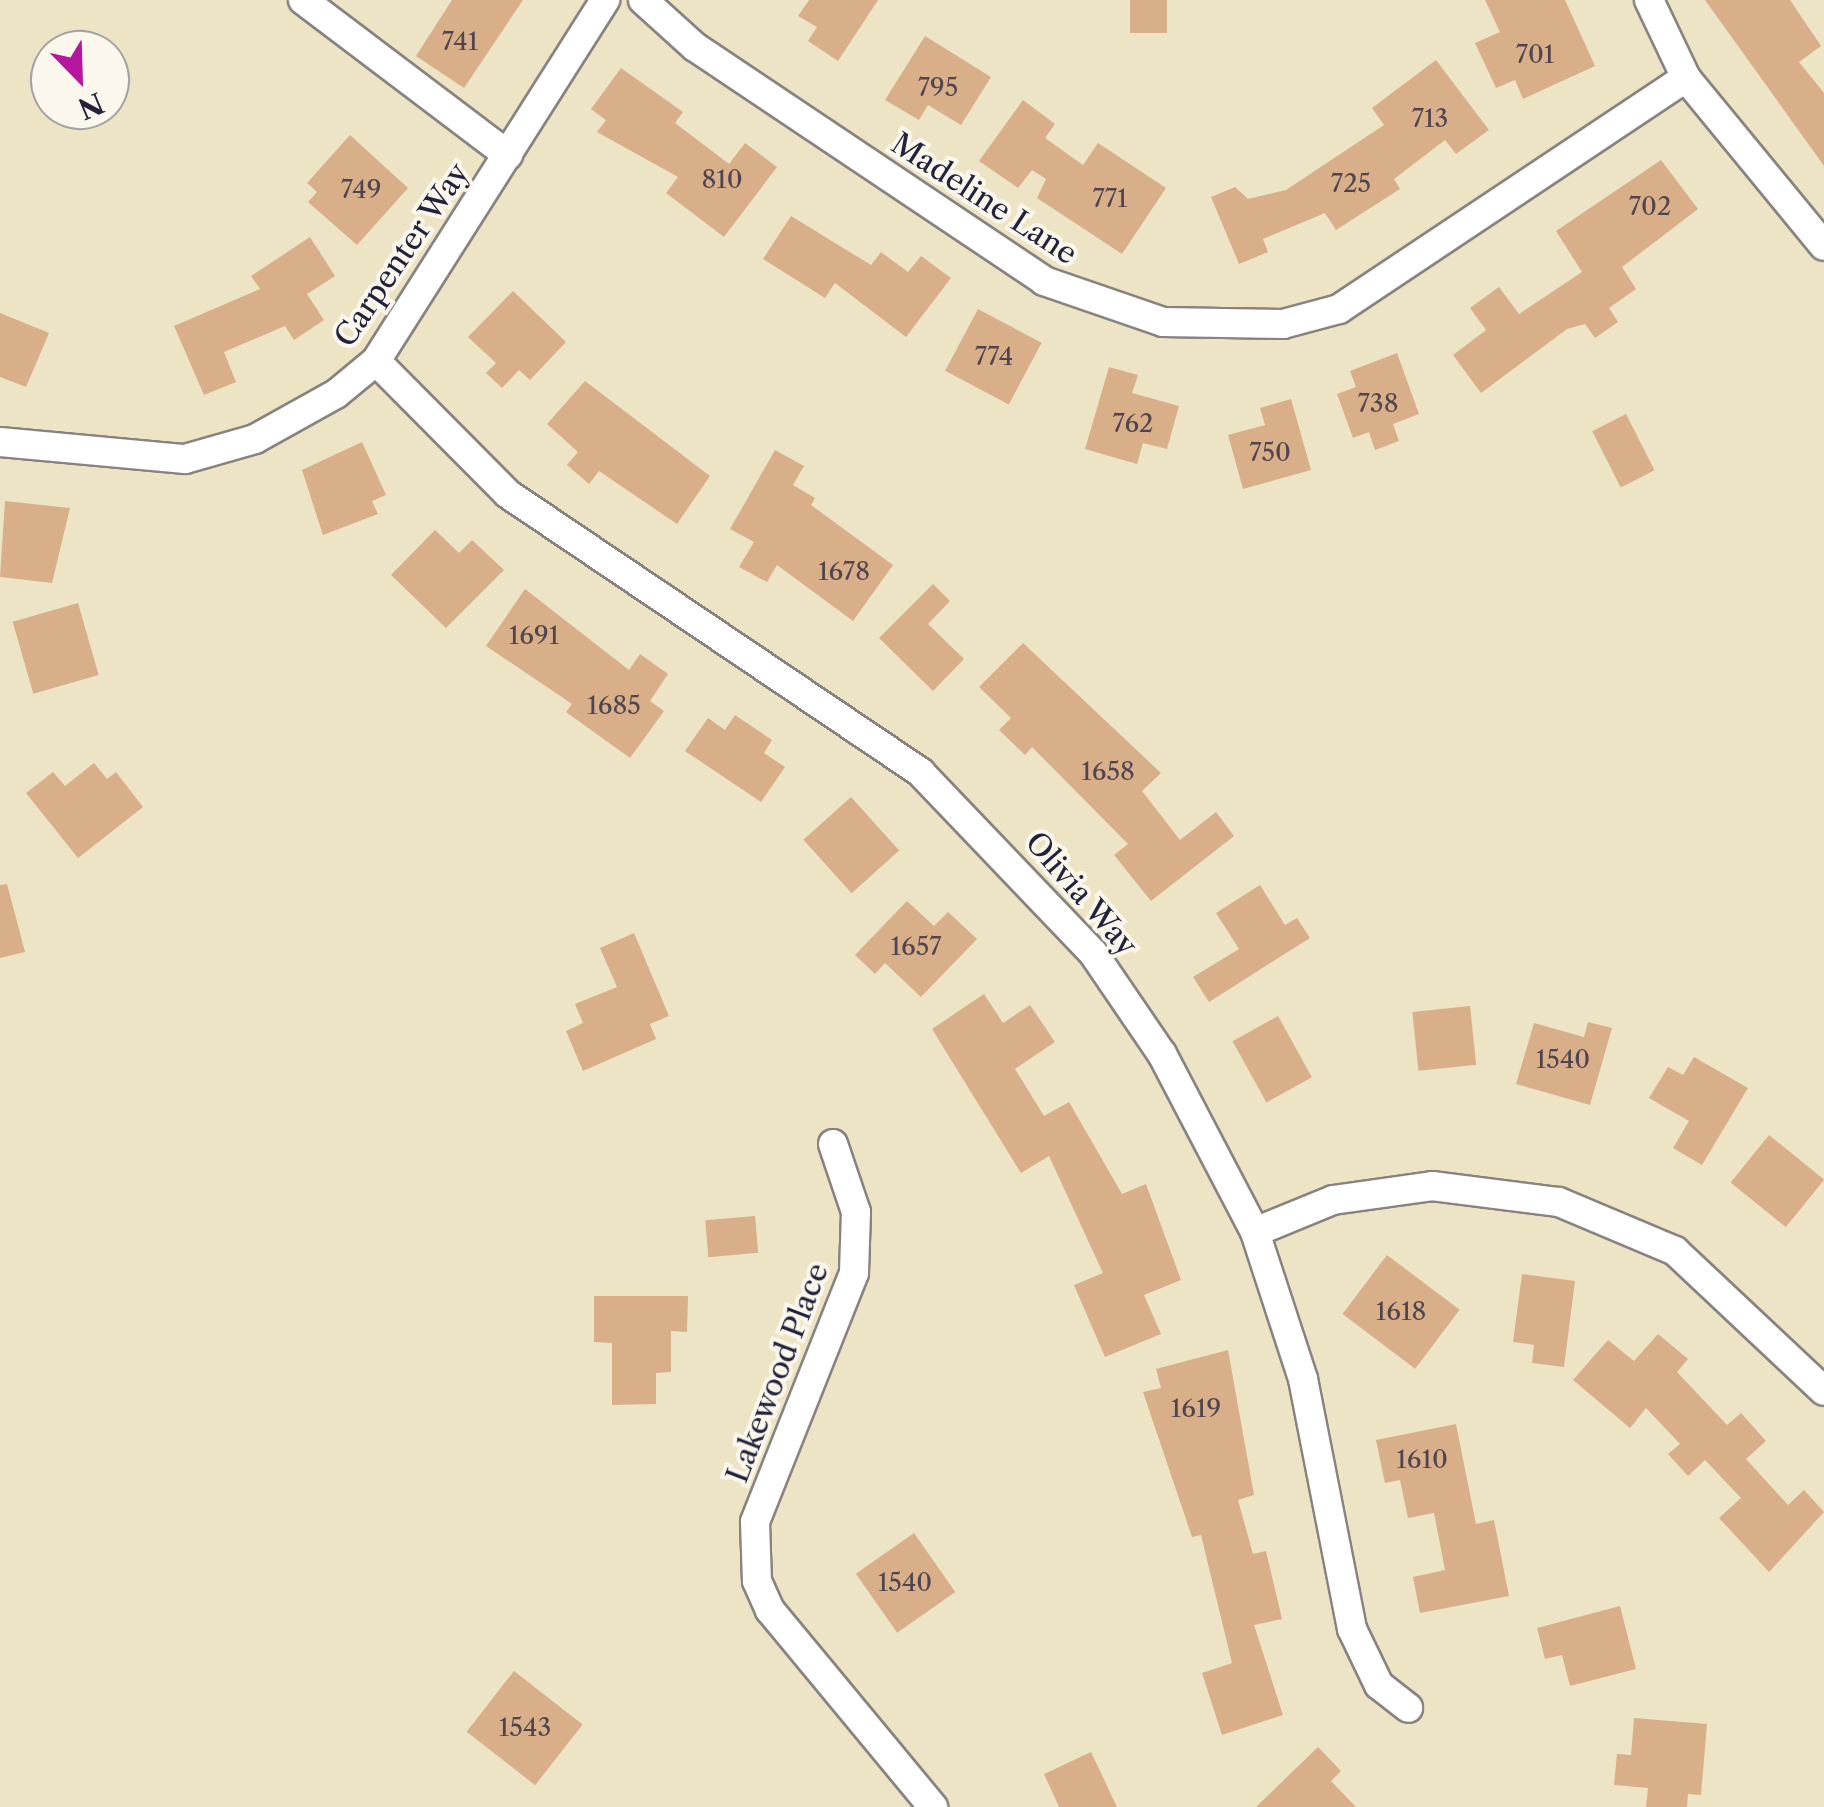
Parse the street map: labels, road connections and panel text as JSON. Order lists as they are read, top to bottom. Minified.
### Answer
{"streets":{"street":["Madeline Lane","Carpenter Way","Olivia Way","Lakewood Place"]},"crossings":[["Carpenter Way","Olivia Way"]],"house_numbers":["741","701","795","713","810","725","749","771","702","774","738","762","750","1678","1691","1685","1658","1657","1540","1618","1619","1610","1540","1543"],"north":"bottom right"}
